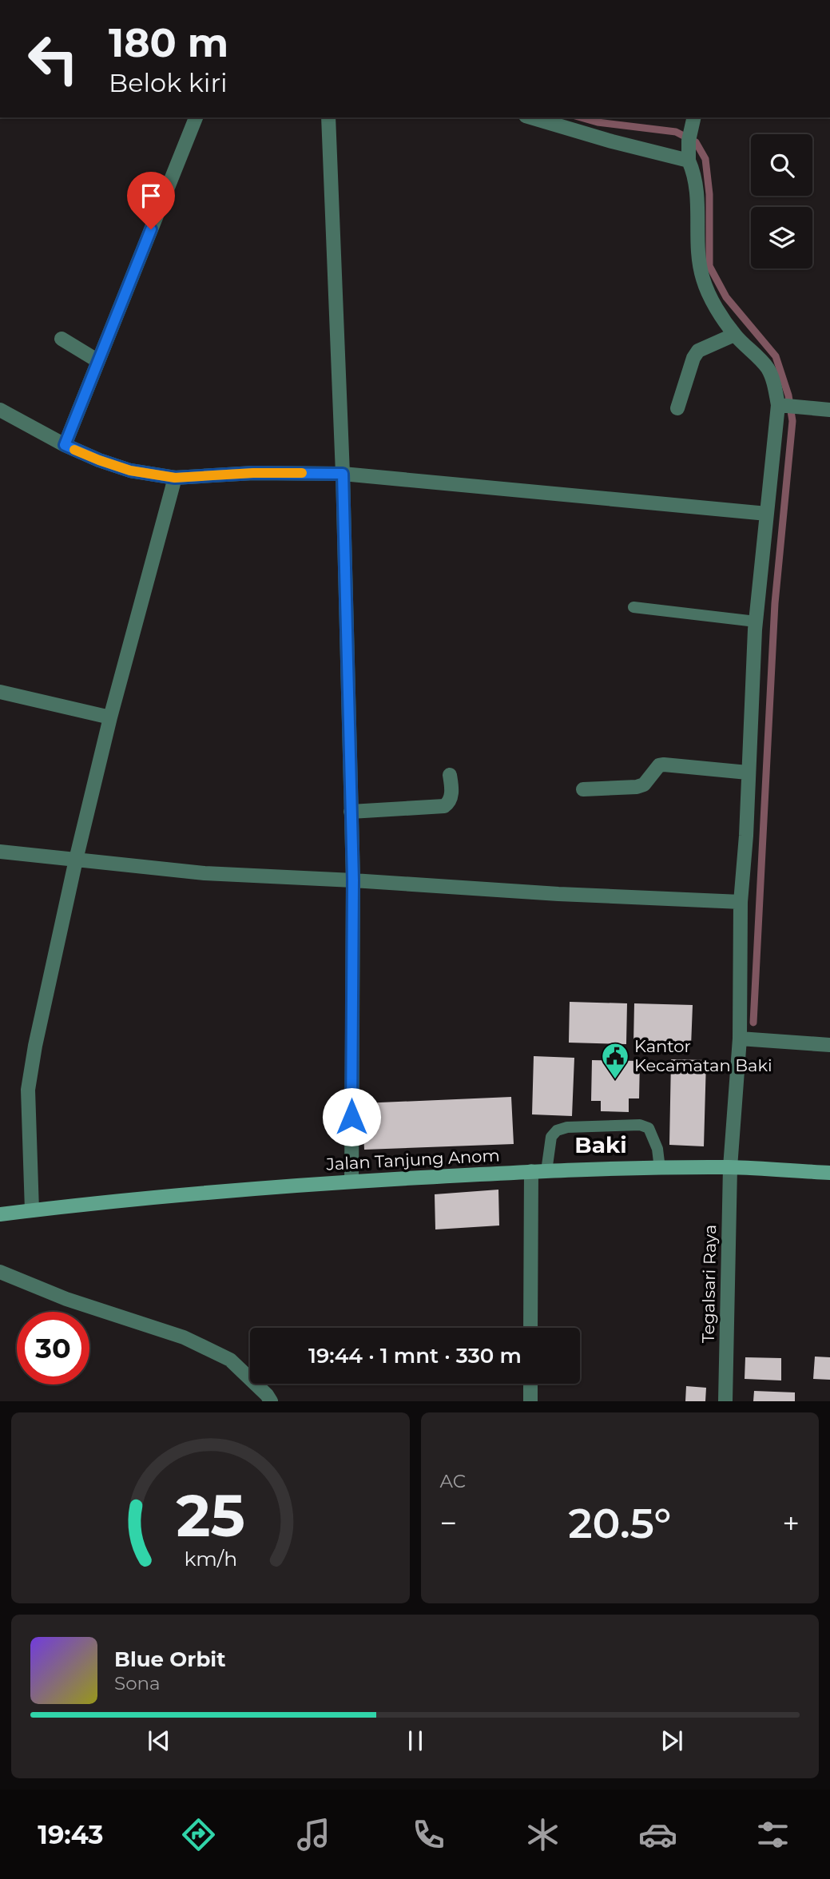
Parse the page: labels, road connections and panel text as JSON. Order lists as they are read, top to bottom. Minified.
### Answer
{"streets":{"main road":["Jalan Tanjung Anom"],"street":["Tegalsari Raya"]},"crossings":[["Jalan Tanjung Anom","Tegalsari Raya"]],"districts":["Baki"],"places":{"public building":["Kantor Kecamatan Baki"]},"page":{"turn":["180 m","Belok kiri"],"limit":"30","trip":"19:44 · 1 mnt · 330 m","tile":"AC","heat":["−","20.5°","+"],"song":["Blue Orbit","Sona"],"tabs":"19:43","gauge":["25","km/h"]}}
